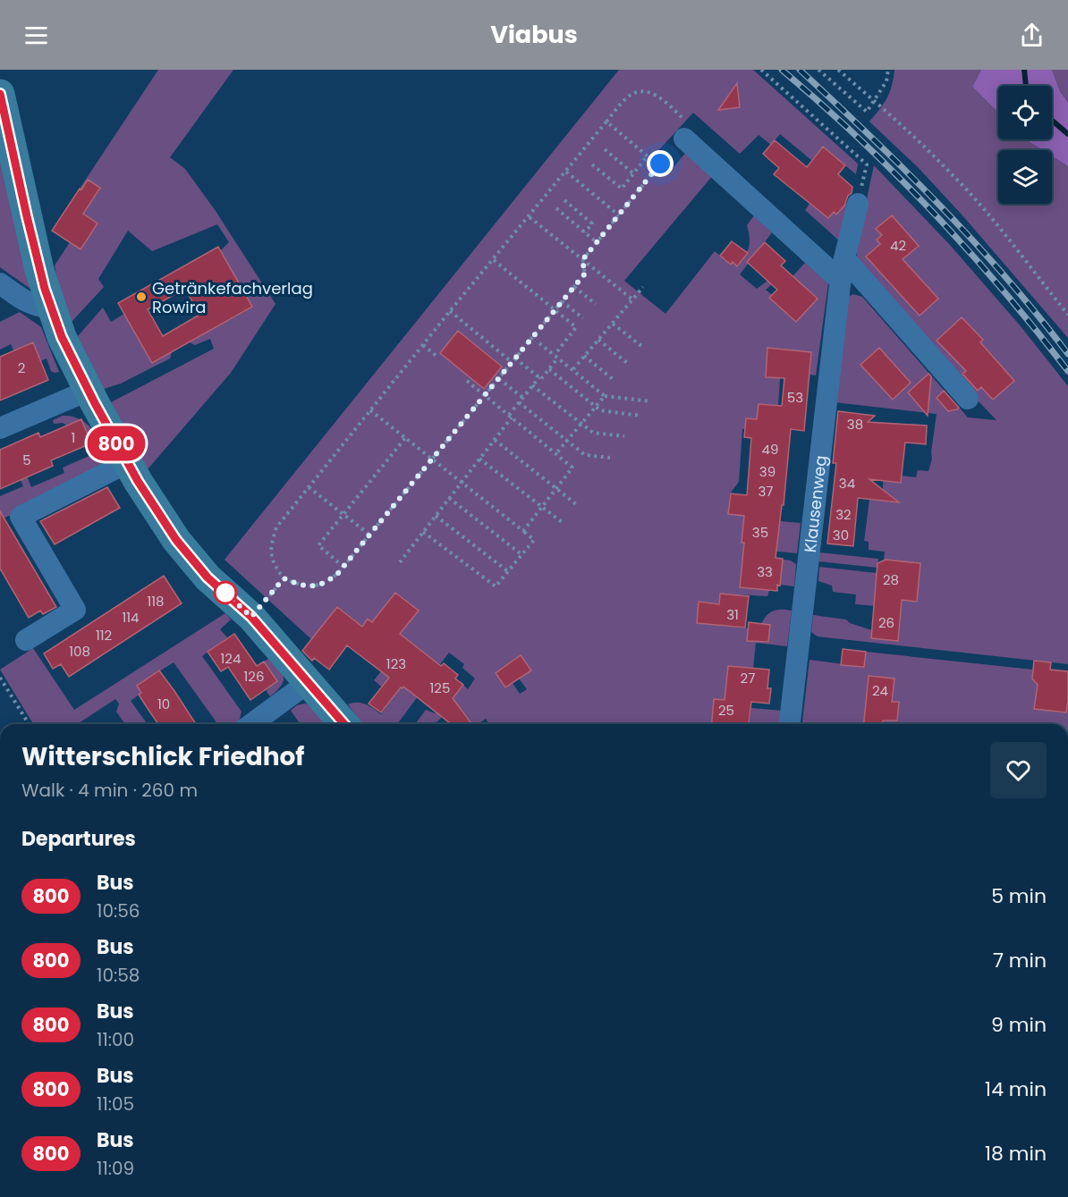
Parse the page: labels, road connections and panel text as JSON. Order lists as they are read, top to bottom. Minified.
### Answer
{"streets":{"street":["Klausenweg"]},"places":["Getränkefachverlag Rowira"],"lines":["bus line 800"],"house_numbers":["42","2","53","38","1","49","5","39","34","37","32","35","30","33","28","118","31","114","26","112","108","124","123","126","27","125","24","10","25"],"page":{"header":"Viabus","on_map":"800","heading":[["Witterschlick Friedhof","Walk · 4 min · 260 m"],"Departures"],"list":[{"mark":"800","name":"Bus","note":"10:56","value":"5 min"},{"mark":"800","name":"Bus","note":"10:58","value":"7 min"},{"mark":"800","name":"Bus","note":"11:00","value":"9 min"},{"mark":"800","name":"Bus","note":"11:05","value":"14 min"},{"mark":"800","name":"Bus","note":"11:09","value":"18 min"}]}}
